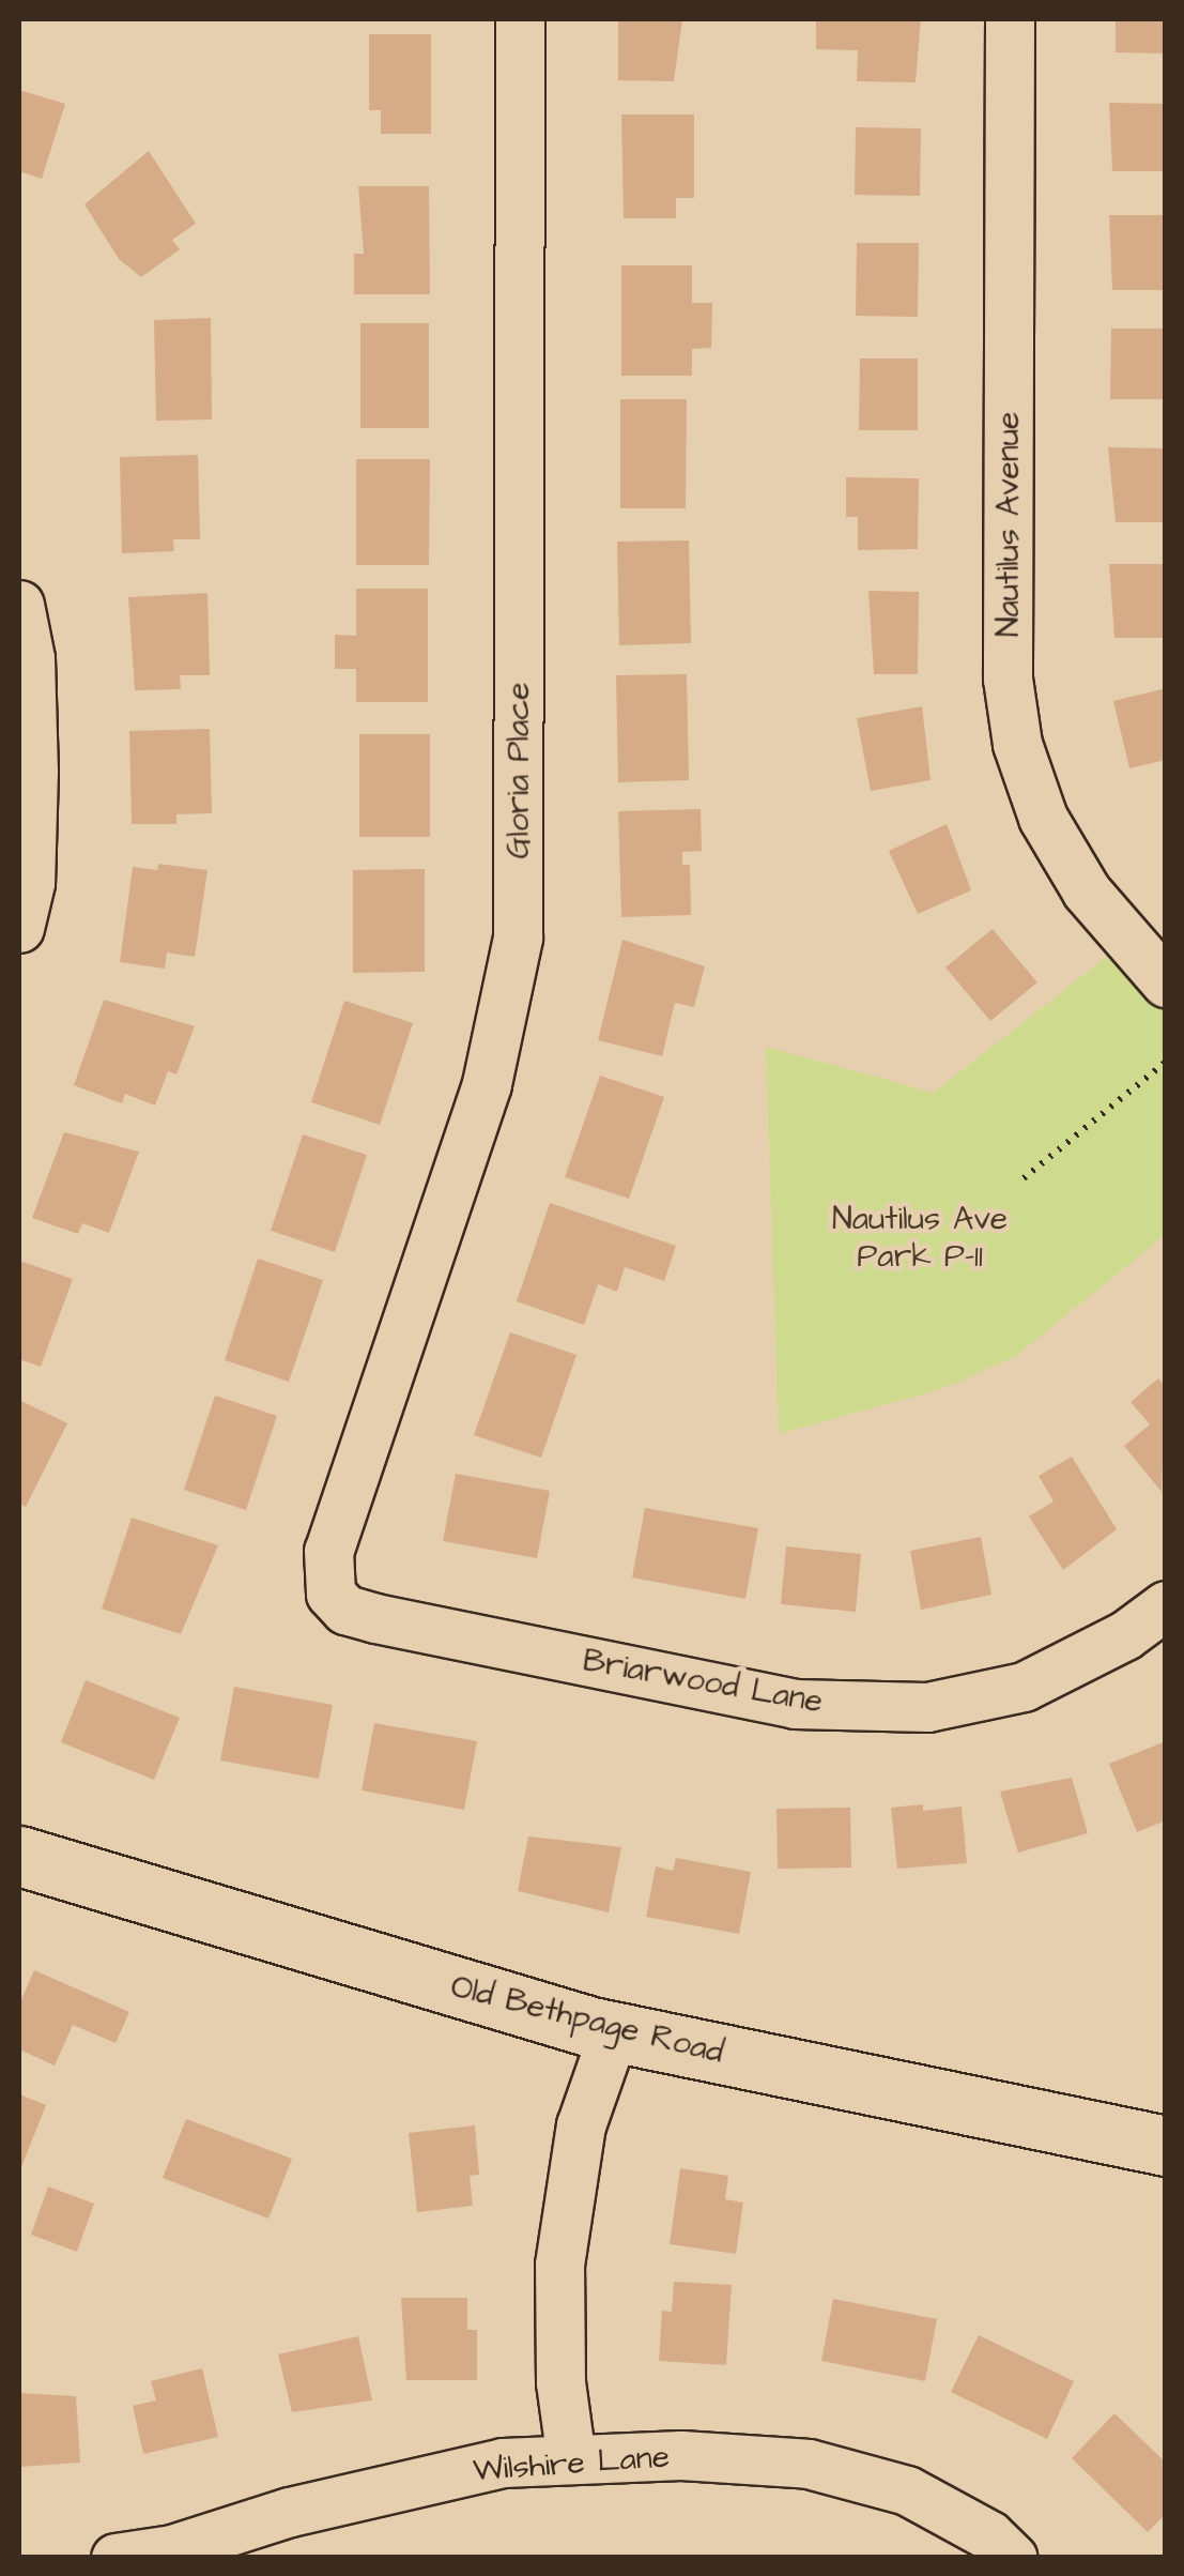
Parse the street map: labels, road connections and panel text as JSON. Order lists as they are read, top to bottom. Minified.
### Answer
{"streets":{"main road":["Old Bethpage Road"],"street":["Nautilus Avenue","Gloria Place","Briarwood Lane","Wilshire Lane"]},"crossings":[["Gloria Place","Briarwood Lane"]],"parks":["Nautilus Ave Park P-11"]}
